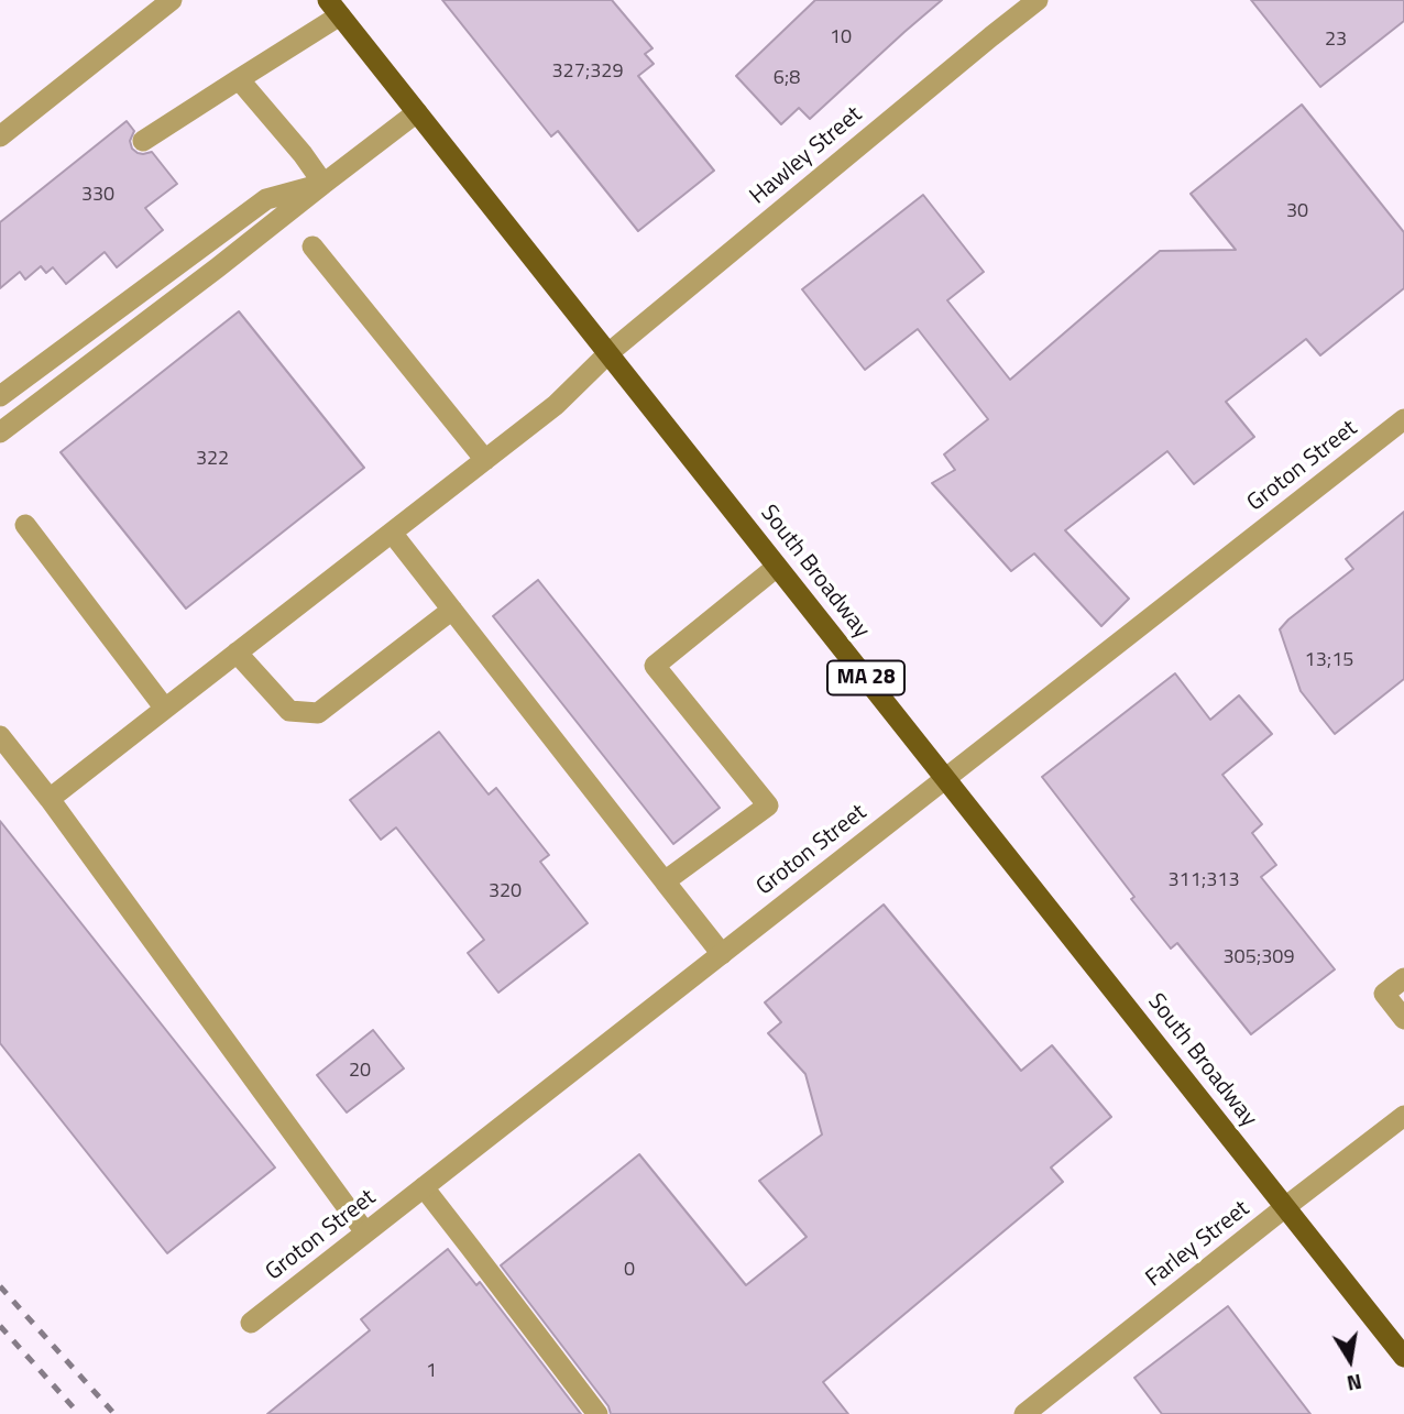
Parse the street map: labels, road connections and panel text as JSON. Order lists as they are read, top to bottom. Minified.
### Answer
{"streets":{"main road":["South Broadway","MA 28"],"street":["Hawley Street","Groton Street","Farley Street"]},"crossings":[["Hawley Street","South Broadway"],["Groton Street","South Broadway"],["South Broadway","Farley Street"]],"house_numbers":["10","23","327;329","6;8","330","30","322","13;15","311;313","320","305;309","20","0","1"],"north":"bottom"}
